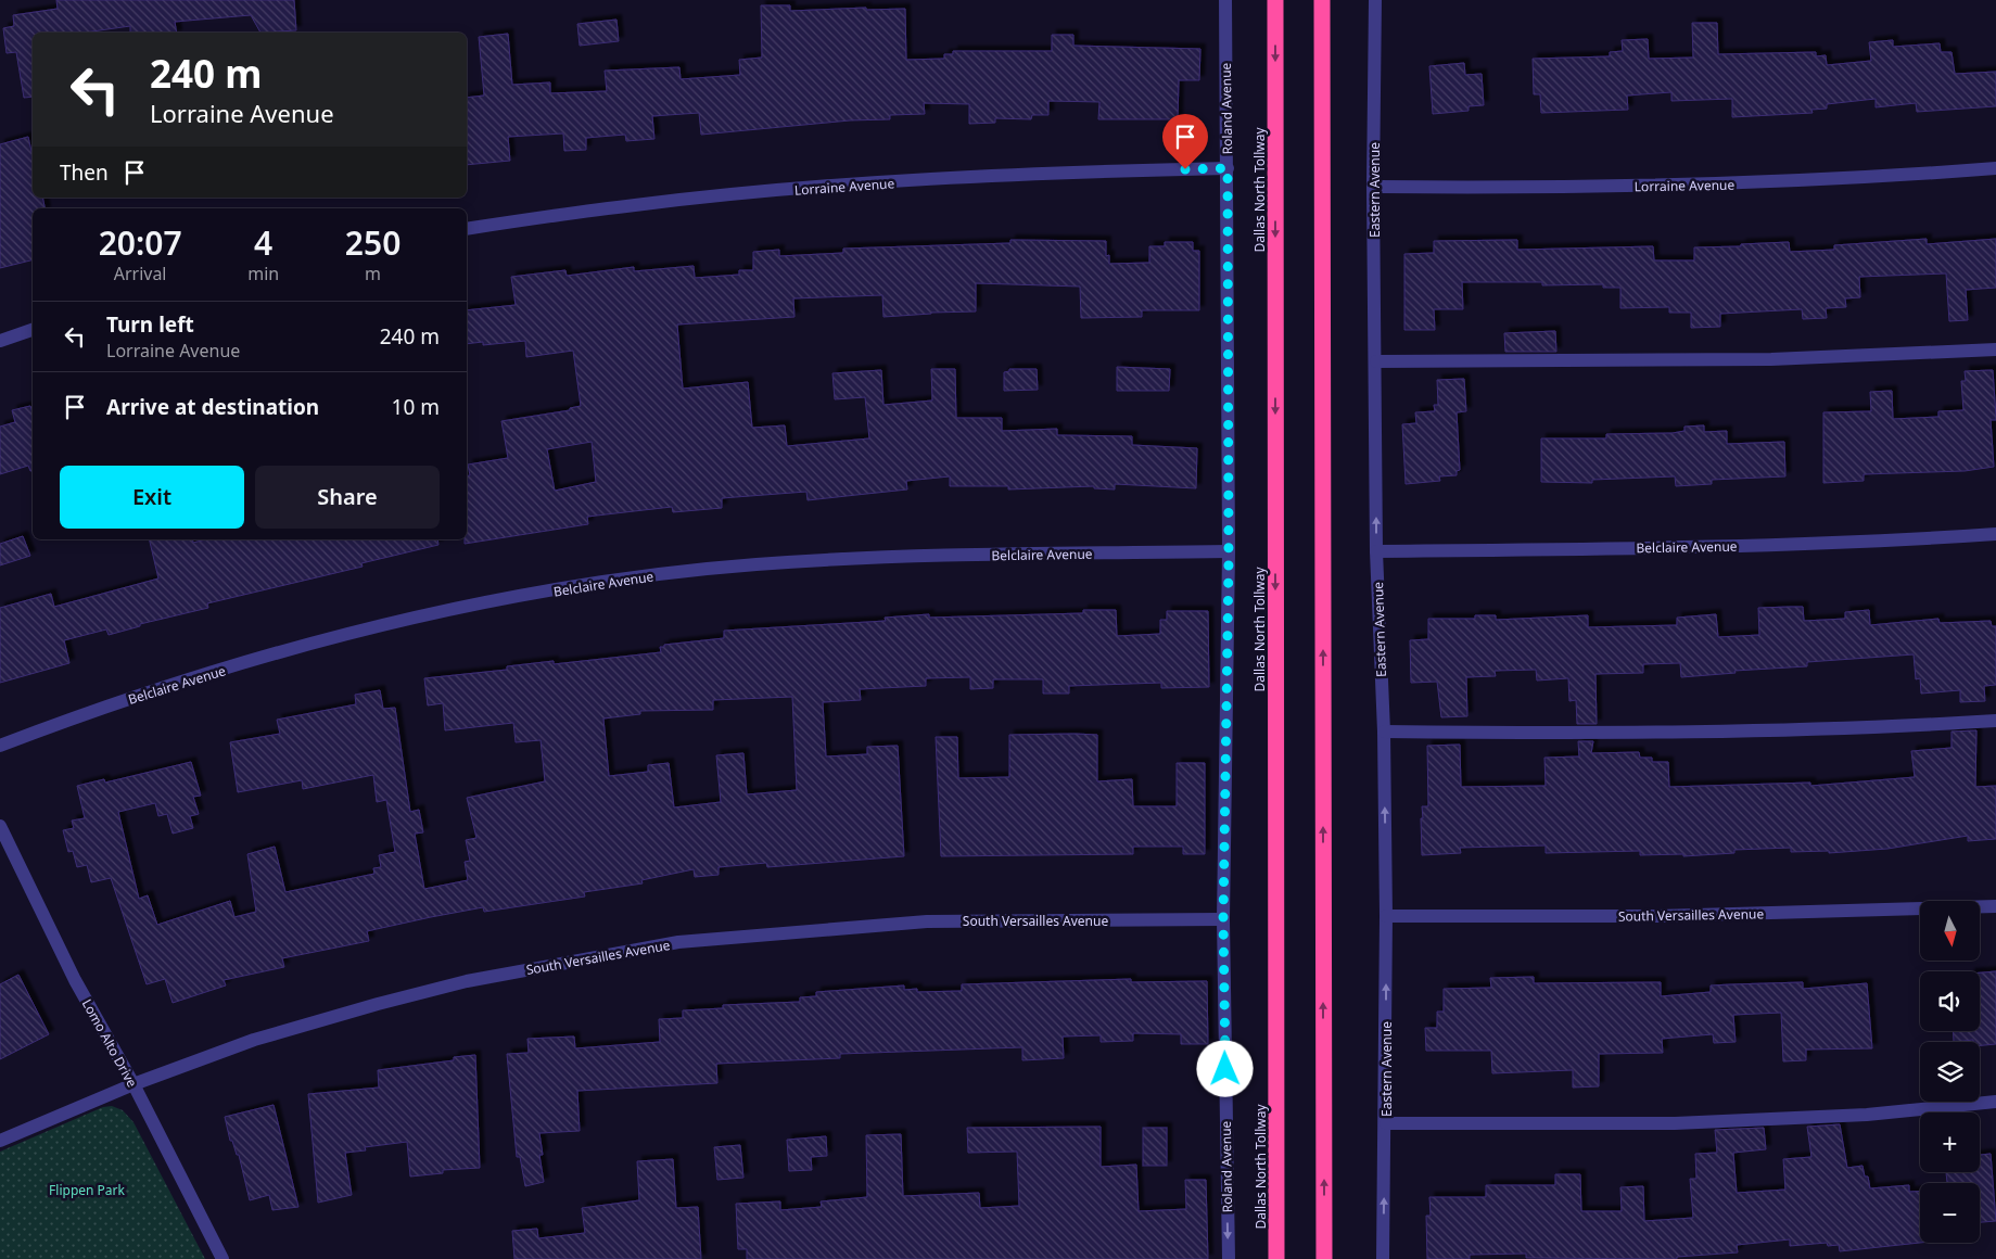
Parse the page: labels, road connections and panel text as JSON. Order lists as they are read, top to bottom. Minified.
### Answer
{"streets":{"highway":["Dallas North Tollway"],"street":["Roland Avenue","Lorraine Avenue","Eastern Avenue","Belclaire Avenue","South Versailles Avenue","Lomo Alto Drive"]},"crossings":[["Roland Avenue","Lorraine Avenue"],["Roland Avenue","Belclaire Avenue"],["Roland Avenue","South Versailles Avenue"],["Lorraine Avenue","Eastern Avenue"],["Eastern Avenue","Belclaire Avenue"],["Eastern Avenue","South Versailles Avenue"],["South Versailles Avenue","Lomo Alto Drive"]],"one_way":["Eastern Avenue"],"parks":["Flippen Park"],"north":"bottom","page":{"turn":["240 m","Lorraine Avenue"],"then":"Then","eta":["20:07","Arrival","4","min","250","m"],"list":[{"name":"Turn left","note":"Lorraine Avenue","value":"240 m"},{"name":"Arrive at destination","value":"10 m"}],"buttons":["Exit","Share"],"map_buttons":["+","−"]}}
